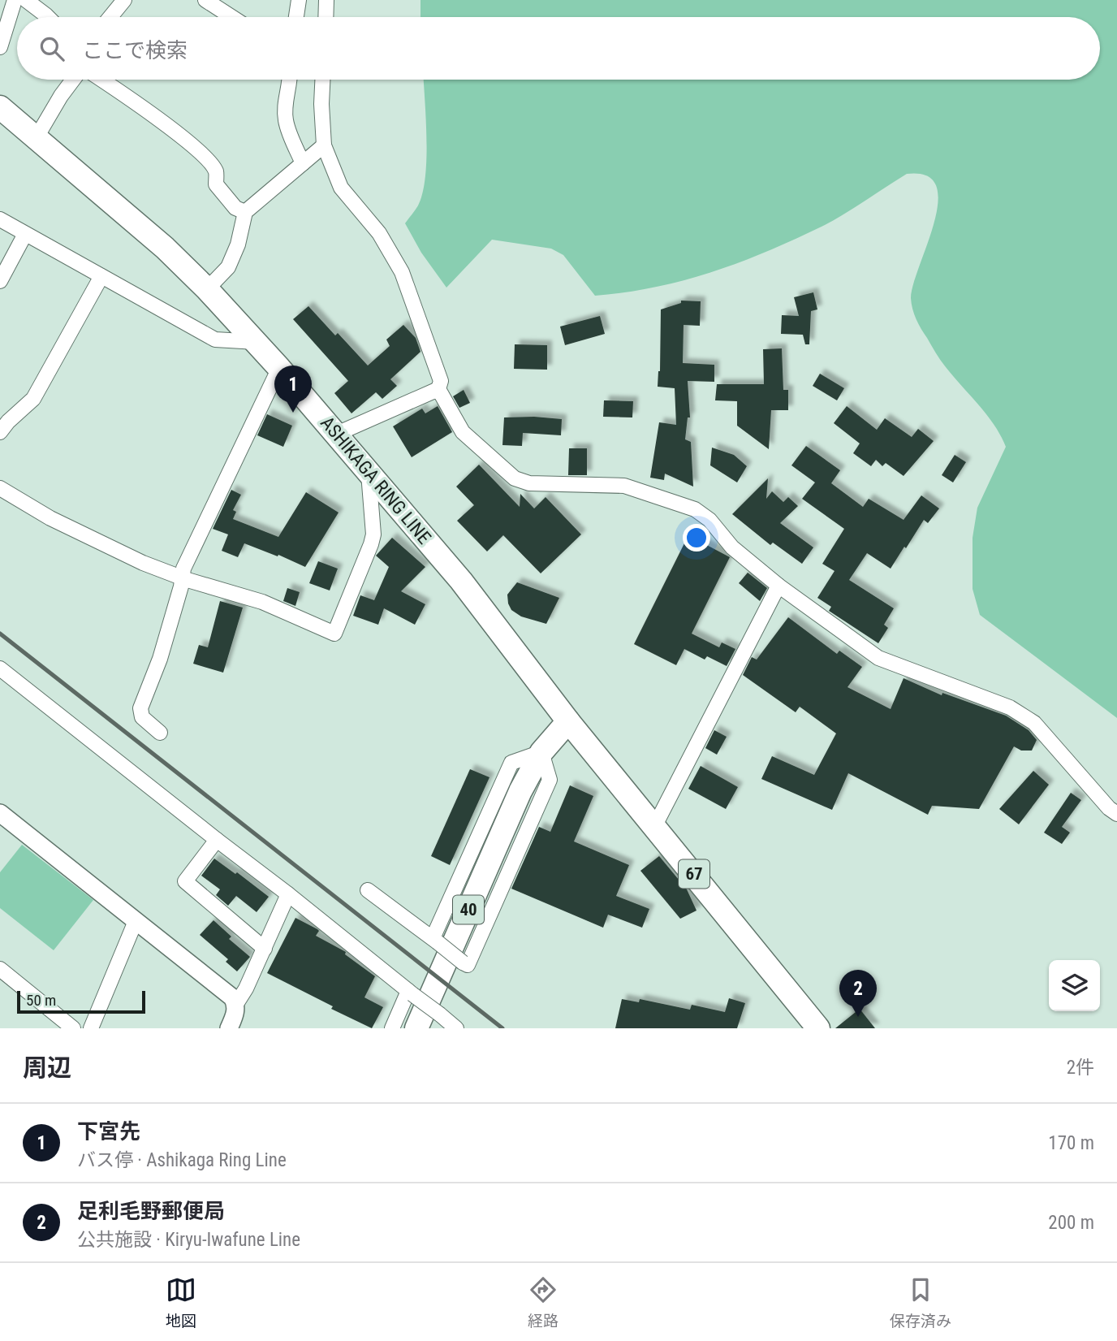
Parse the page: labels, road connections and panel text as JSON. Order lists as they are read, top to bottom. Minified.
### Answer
{"streets":{"main road":["ASHIKAGA RING LINE","67","40"]},"crossings":[["ASHIKAGA RING LINE","67"],["ASHIKAGA RING LINE","40"],["67","40"]],"scale_bar":"50 m","page":{"search":"ここで検索","pins":["1","2"],"scale":"50 m","heading":["周辺","2件"],"list":[{"mark":"1","name":"下宮先","note":"バス停 · Ashikaga Ring Line","value":"170 m"},{"mark":"2","name":"足利毛野郵便局","note":"公共施設 · Kiryu-Iwafune Line","value":"200 m"}],"nav":["地図","経路","保存済み"]}}
